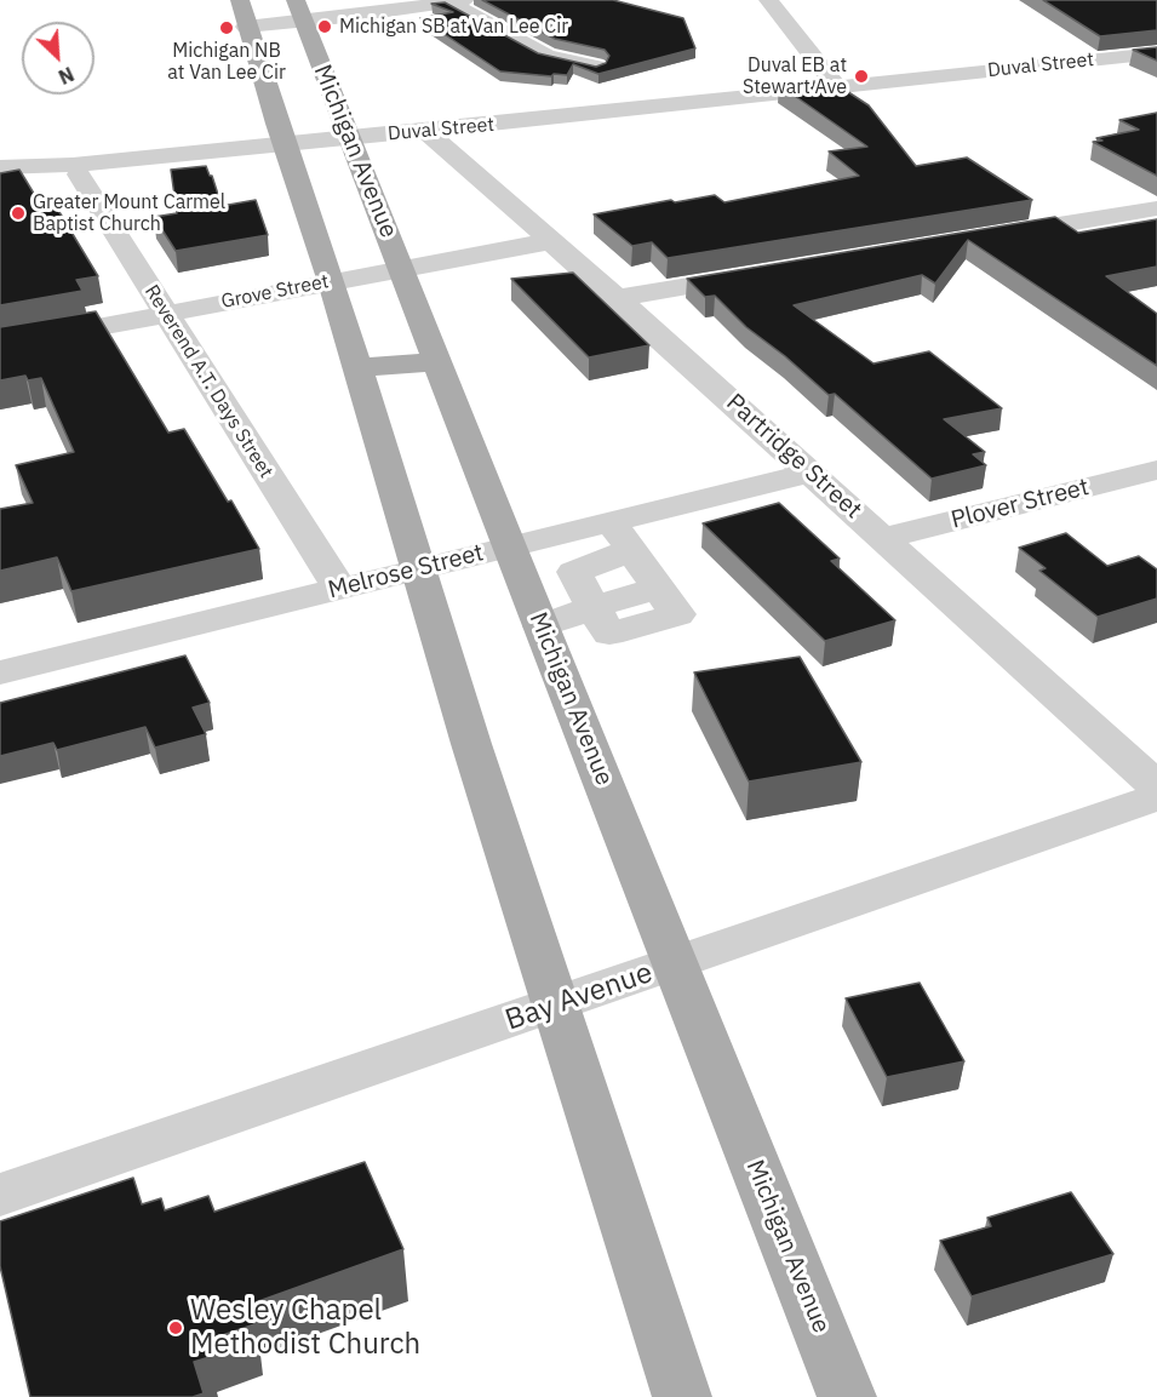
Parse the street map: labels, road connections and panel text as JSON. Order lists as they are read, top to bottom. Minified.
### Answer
{"streets":{"main road":["Michigan Avenue"],"street":["Duval Street","Grove Street","Reverend A.T. Days Street","Partridge Street","Plover Street","Melrose Street","Bay Avenue"]},"crossings":[["Duval Street","Michigan Avenue"],["Duval Street","Partridge Street"],["Michigan Avenue","Grove Street"],["Michigan Avenue","Melrose Street"],["Michigan Avenue","Bay Avenue"],["Grove Street","Reverend A.T. Days Street"],["Grove Street","Partridge Street"],["Reverend A.T. Days Street","Melrose Street"],["Partridge Street","Plover Street"],["Partridge Street","Melrose Street"]],"places":["Michigan SB at Van Lee Cir","Michigan NB at Van Lee Cir","Duval EB at Stewart Ave","Greater Mount Carmel Baptist Church","Wesley Chapel Methodist Church"],"north":"bottom right"}
